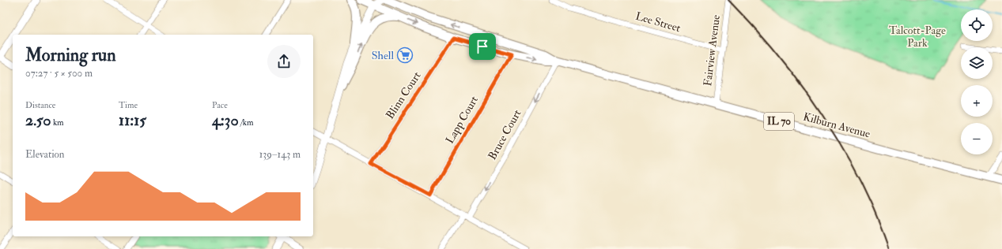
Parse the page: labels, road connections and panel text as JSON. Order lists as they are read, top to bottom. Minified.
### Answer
{"streets":{"main road":["IL 70","Kilburn Avenue"],"street":["Lee Street","Fairview Avenue","Blinn Court","Lapp Court","Bruce Court"]},"crossings":[["Lee Street","Fairview Avenue"],["Fairview Avenue","Kilburn Avenue"],["Blinn Court","Kilburn Avenue"],["Lapp Court","Kilburn Avenue"],["Kilburn Avenue","Bruce Court"]],"one_way":["Bruce Court"],"parks":["Talcott-Page Park"],"places":{"supermarket":["Shell"]},"page":{"map_buttons":["+","−"],"heading":["Morning run","07:27 · 5 × 500 m"],"stats":[["Distance","2.50 km"],["Time","11:15"],["Pace","4:30 /km"]],"chart":["Elevation","139–143 m"]}}
